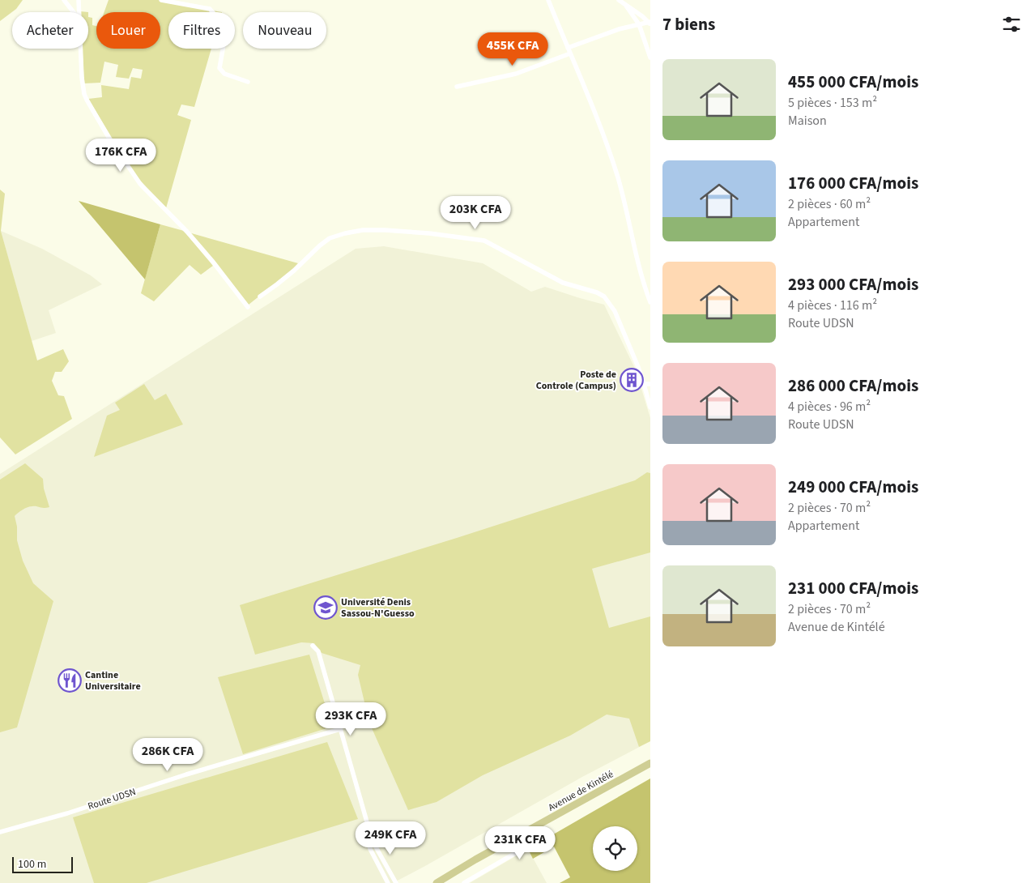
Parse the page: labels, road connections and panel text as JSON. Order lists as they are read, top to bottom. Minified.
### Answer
{"streets":{"main road":["Avenue de Kintélé"],"street":["Route UDSN"]},"places":{"building":["Poste de Controle (Campus)"],"school or university":["Université Denis Sassou-N'Guesso"],"restaurant":["Cantine Universitaire"]},"scale_bar":"100 m","page":{"heading":"7 biens","chip":["Acheter","Louer","Filtres","Nouveau"],"price":["455K CFA","176K CFA","203K CFA","293K CFA","286K CFA","249K CFA","231K CFA"],"list":[{"name":"455 000 CFA/mois","note":"5 pièces · 153 m² · Maison"},{"name":"176 000 CFA/mois","note":"2 pièces · 60 m² · Appartement"},{"name":"293 000 CFA/mois","note":"4 pièces · 116 m² · Route UDSN"},{"name":"286 000 CFA/mois","note":"4 pièces · 96 m² · Route UDSN"},{"name":"249 000 CFA/mois","note":"2 pièces · 70 m² · Appartement"},{"name":"231 000 CFA/mois","note":"2 pièces · 70 m² · Avenue de Kintélé"}],"scale":"100 m"}}
